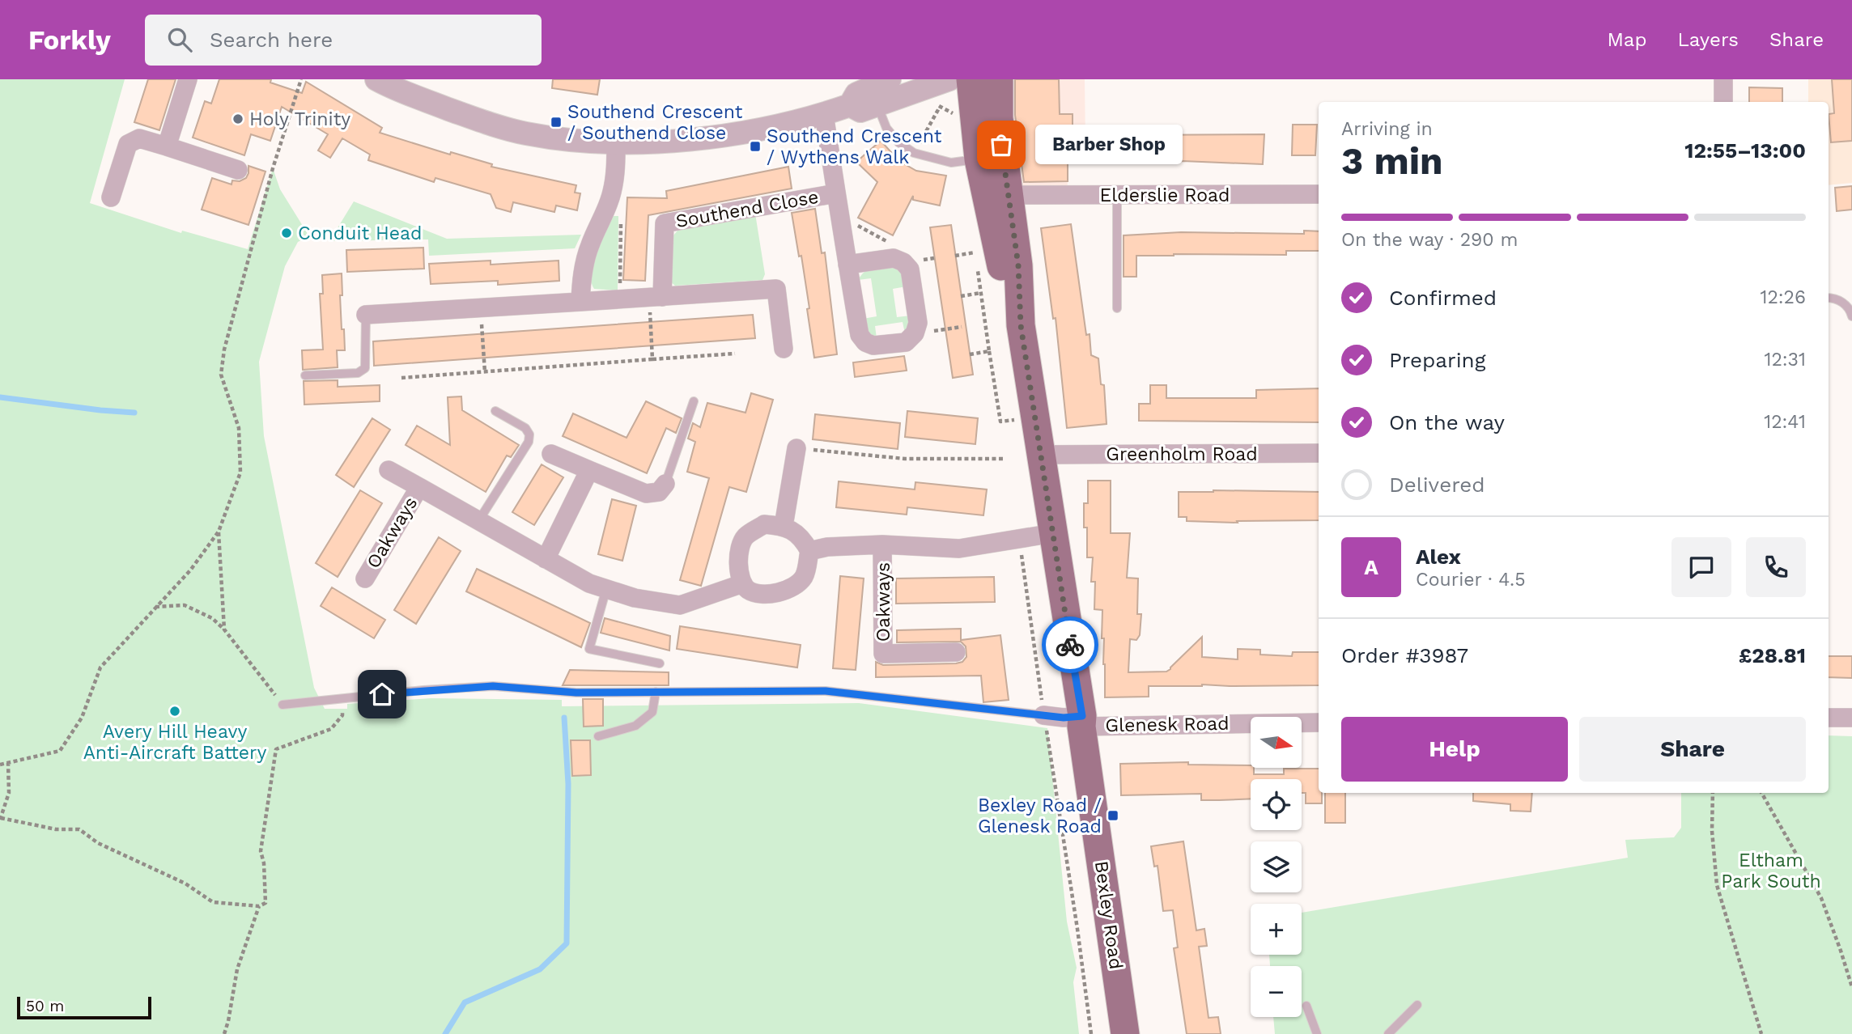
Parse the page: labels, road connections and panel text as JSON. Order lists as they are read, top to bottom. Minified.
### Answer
{"streets":{"main road":["Bexley Road"],"street":["Elderslie Road","Southend Close","Greenholm Road","Oakways","Glenesk Road"]},"crossings":[["Elderslie Road","Bexley Road"],["Greenholm Road","Bexley Road"],["Oakways","Bexley Road"],["Glenesk Road","Bexley Road"]],"parks":["Eltham Park South"],"places":{"other":["Holy Trinity","Barber Shop","Conduit Head","Avery Hill Heavy Anti-Aircraft Battery"],"transit":["Southend Crescent / Southend Close","Southend Crescent / Wythens Walk","Bexley Road / Glenesk Road"]},"scale_bar":"50 m","north":"right","page":{"header":"Forkly","search":"Search here","nav":["Map","Layers","Share"],"heading":["3 min","Arriving in","12:55–13:00"],"panel":["Alex","Courier · 4.5","Order #3987","£28.81"],"bubble":"Barber Shop","bar":"On the way · 290 m","list":[["Confirmed","12:26"],["Preparing","12:31"],["On the way","12:41"],"Delivered"],"round":"A","buttons":["Help","Share"],"map_buttons":["+","−"],"scale":"50 m"}}
